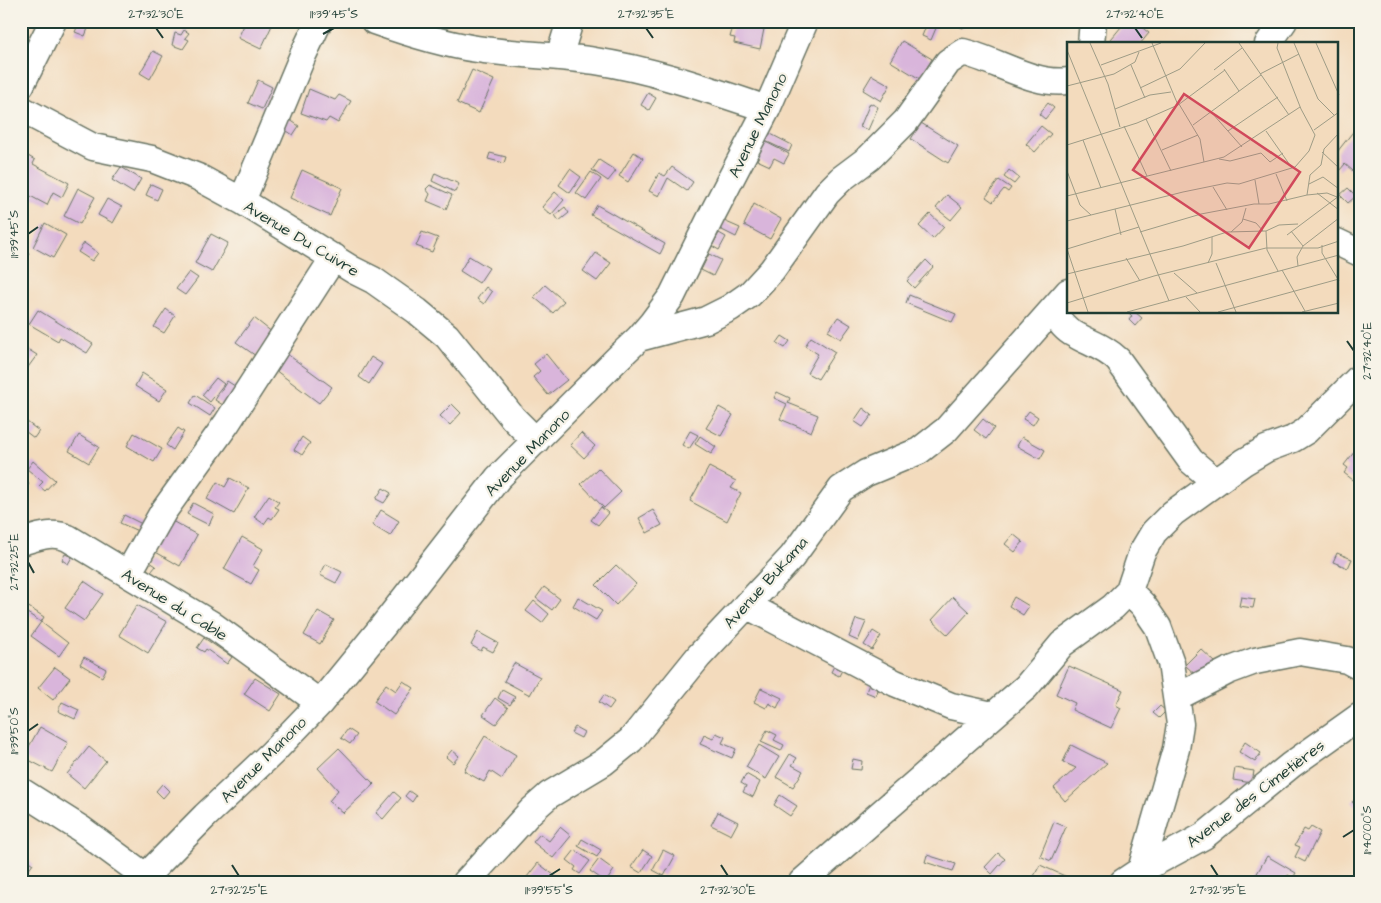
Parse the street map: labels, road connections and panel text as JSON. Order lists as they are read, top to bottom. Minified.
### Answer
{"streets":{"street":["Avenue Manono","Avenue Du Cuivre","Avenue Bukama","Avenue du Cable","Avenue des Cimetières"]},"crossings":[["Avenue Manono","Avenue Du Cuivre"],["Avenue Manono","Avenue du Cable"]],"coordinates":["27°32'30\"E","11°39'45\"S","27°32'35\"E","27°32'40\"E","27°32'25\"E","11°39'50\"S","11°40'00\"S","11°39'55\"S"]}
